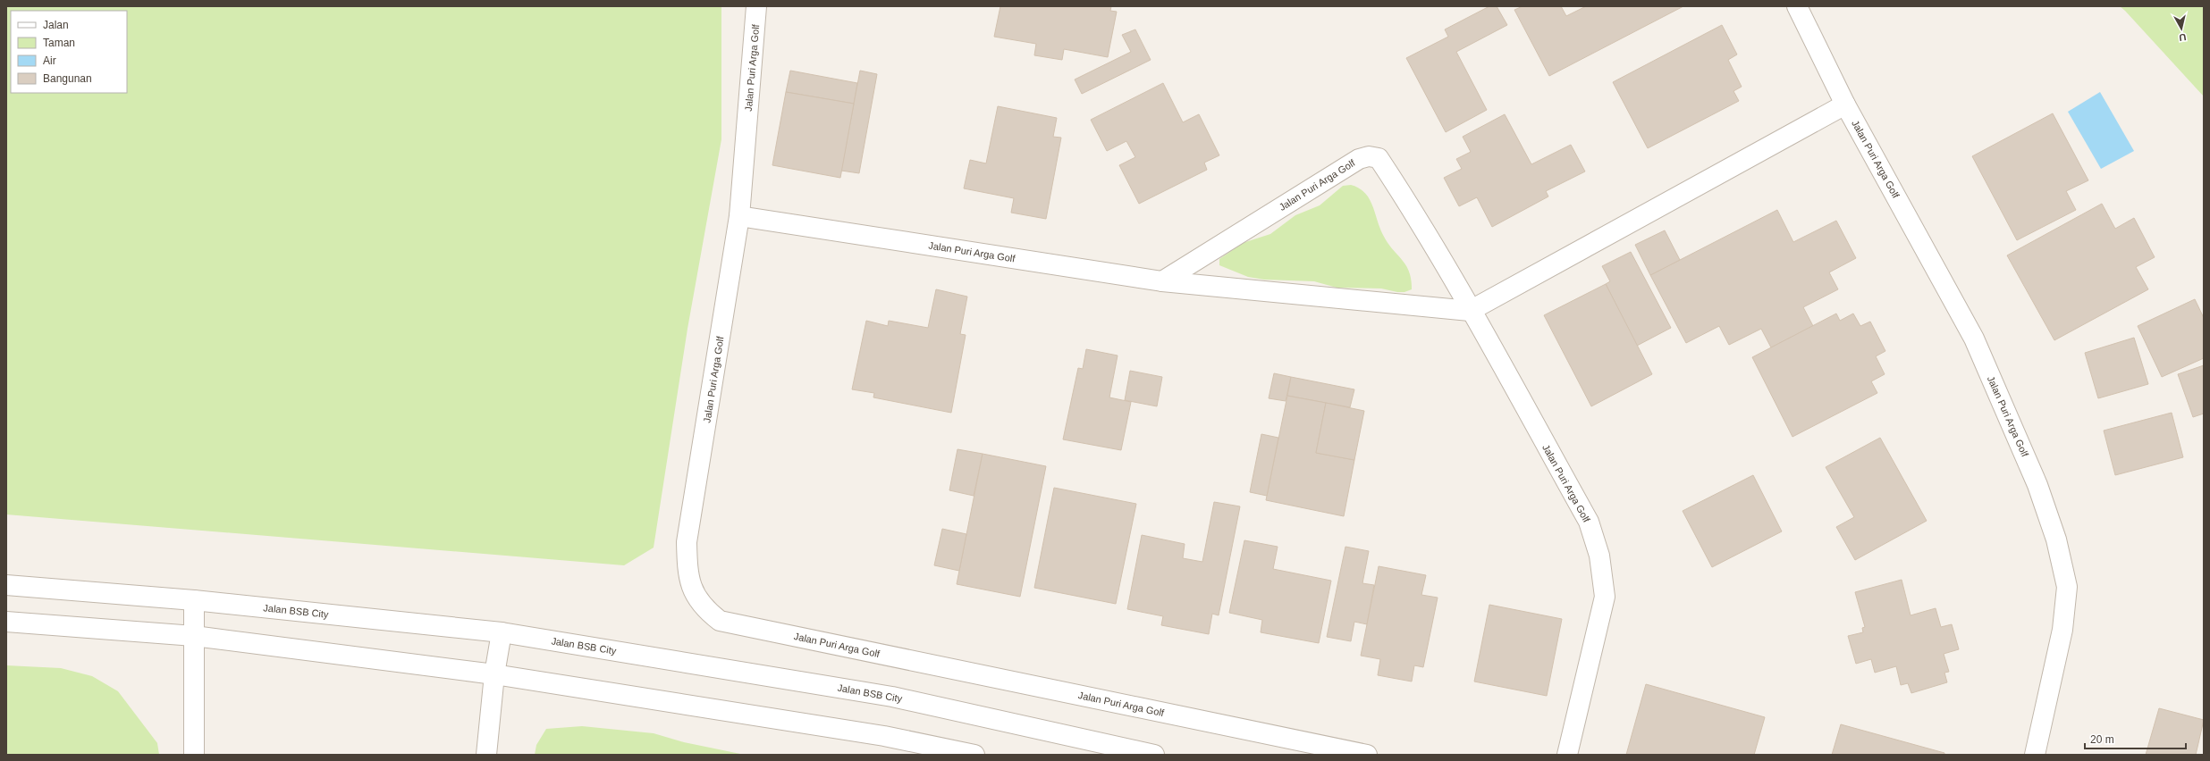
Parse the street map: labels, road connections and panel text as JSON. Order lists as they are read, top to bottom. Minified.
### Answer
{"streets":{"street":["Jalan Puri Arga Golf","Jalan BSB City"]},"legend":["Jalan","Taman","Air","Bangunan"],"scale_bar":"20 m","north":"bottom"}
